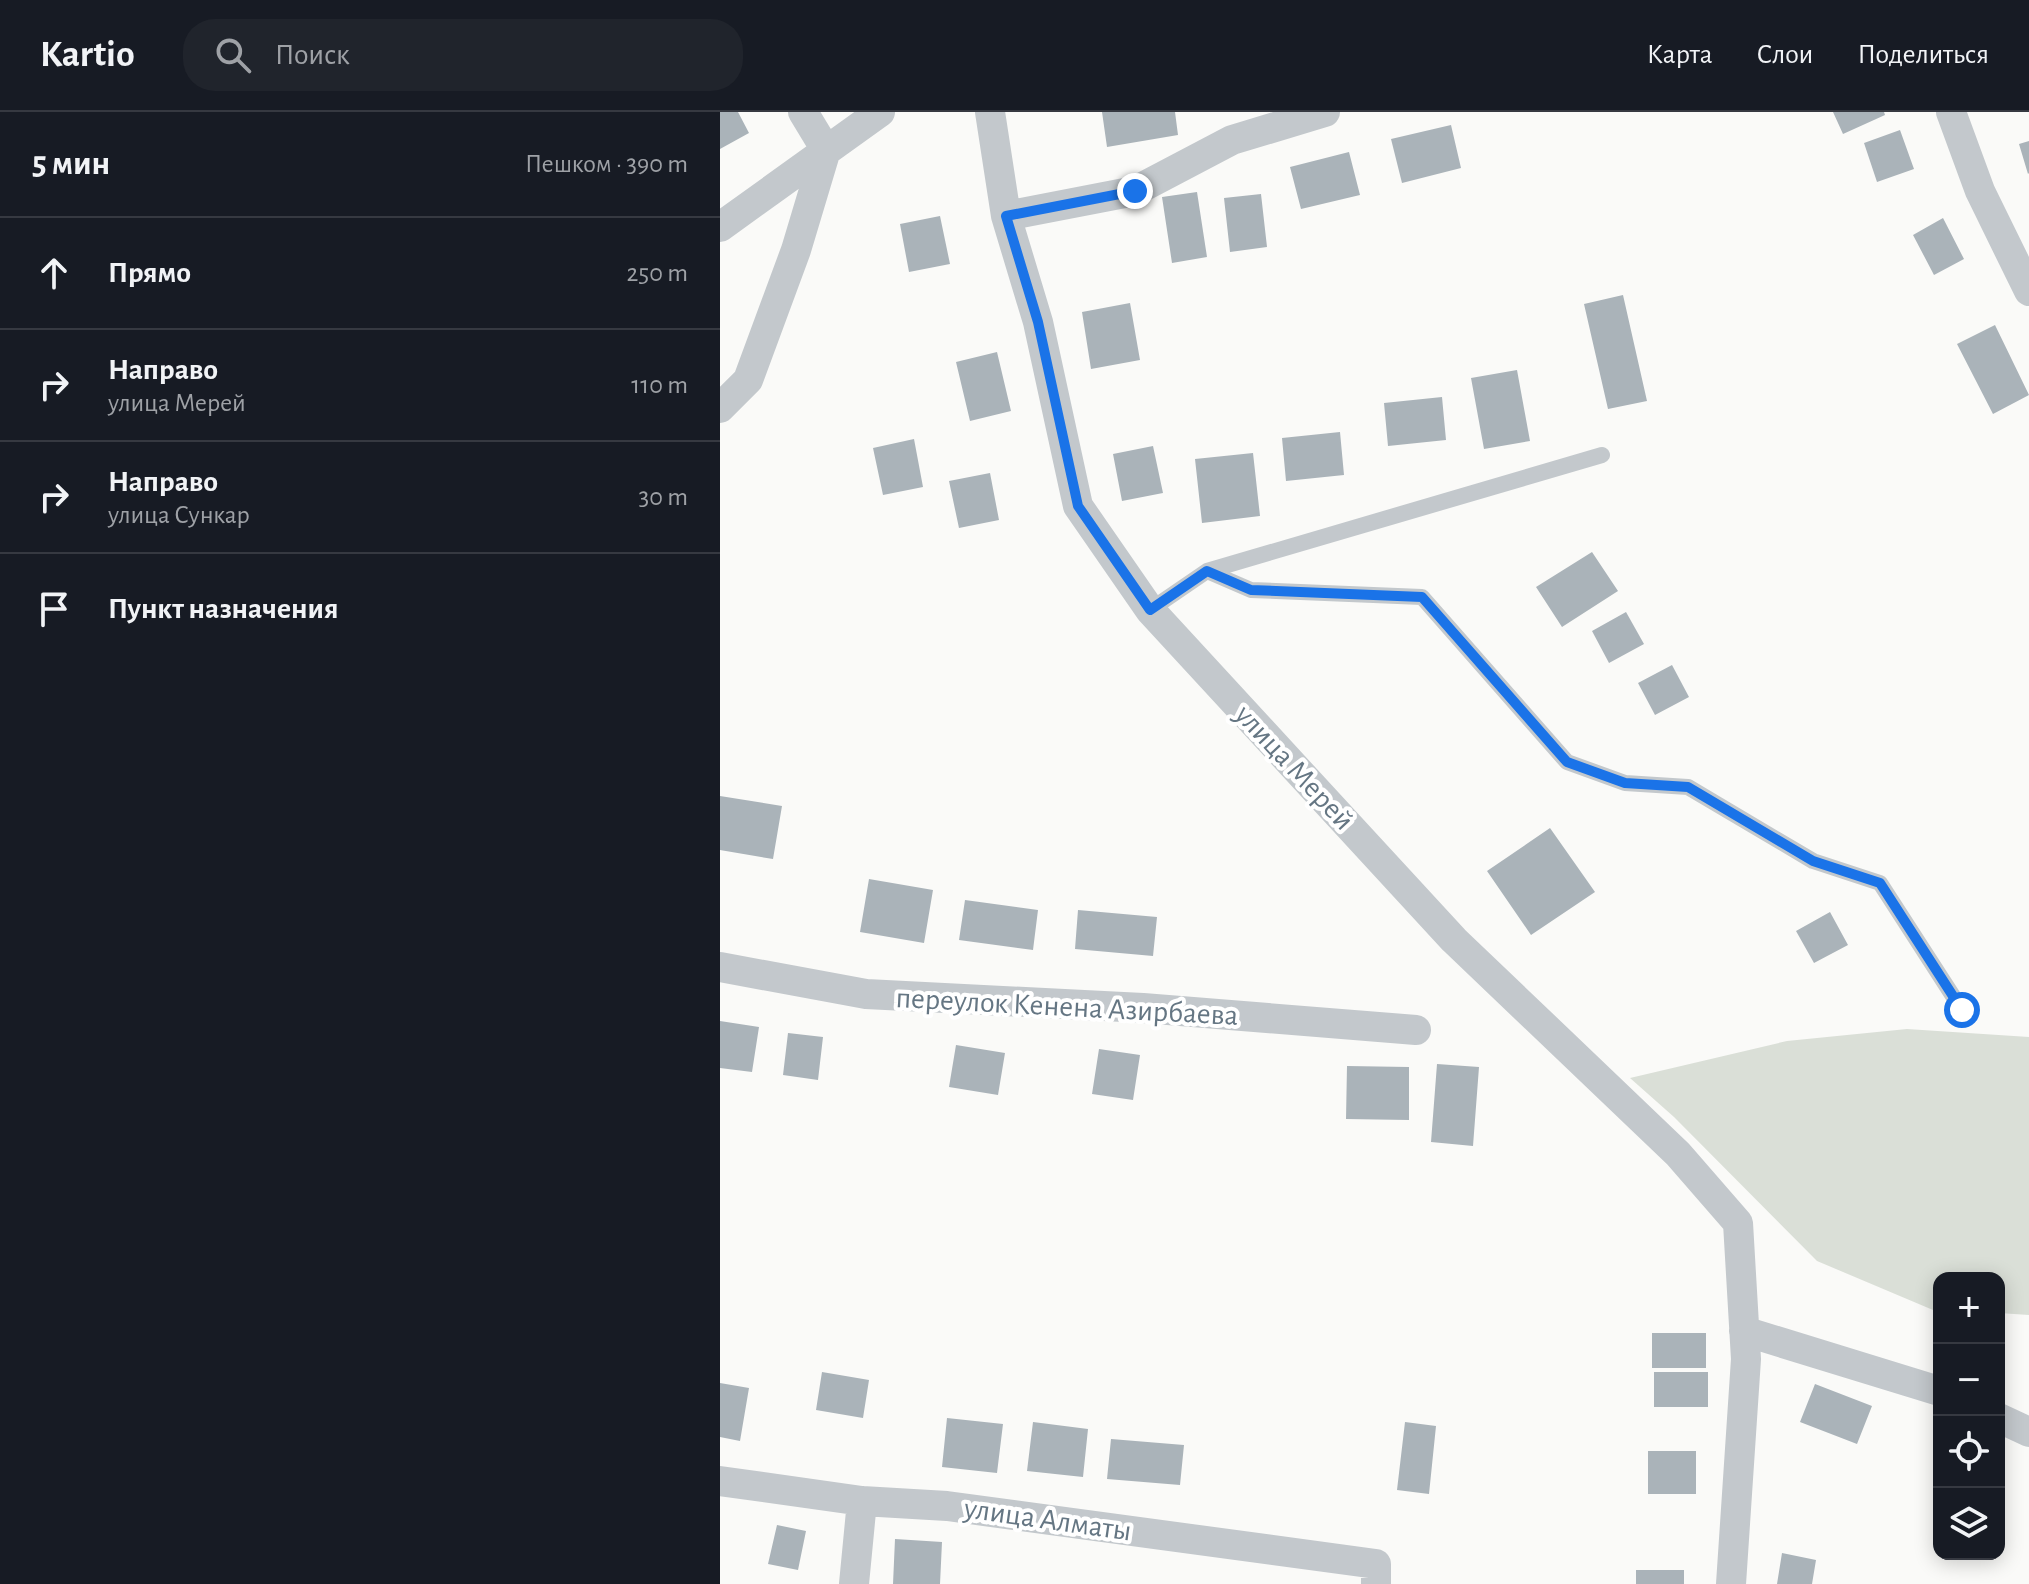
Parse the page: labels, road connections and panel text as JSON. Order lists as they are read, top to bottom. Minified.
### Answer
{"streets":{"street":["улица Мерей","переулок Кенена Азирбаева","улица Алматы"]},"page":{"header":"Kartio","search":"Поиск","nav":["Карта","Слои","Поделиться"],"heading":["5 мин","Пешком · 390 m"],"list":[["Прямо","250 m"],["Направо","улица Мерей","110 m"],["Направо","улица Сункар","30 m"],"Пункт назначения"],"map_buttons":["+","−"]}}
